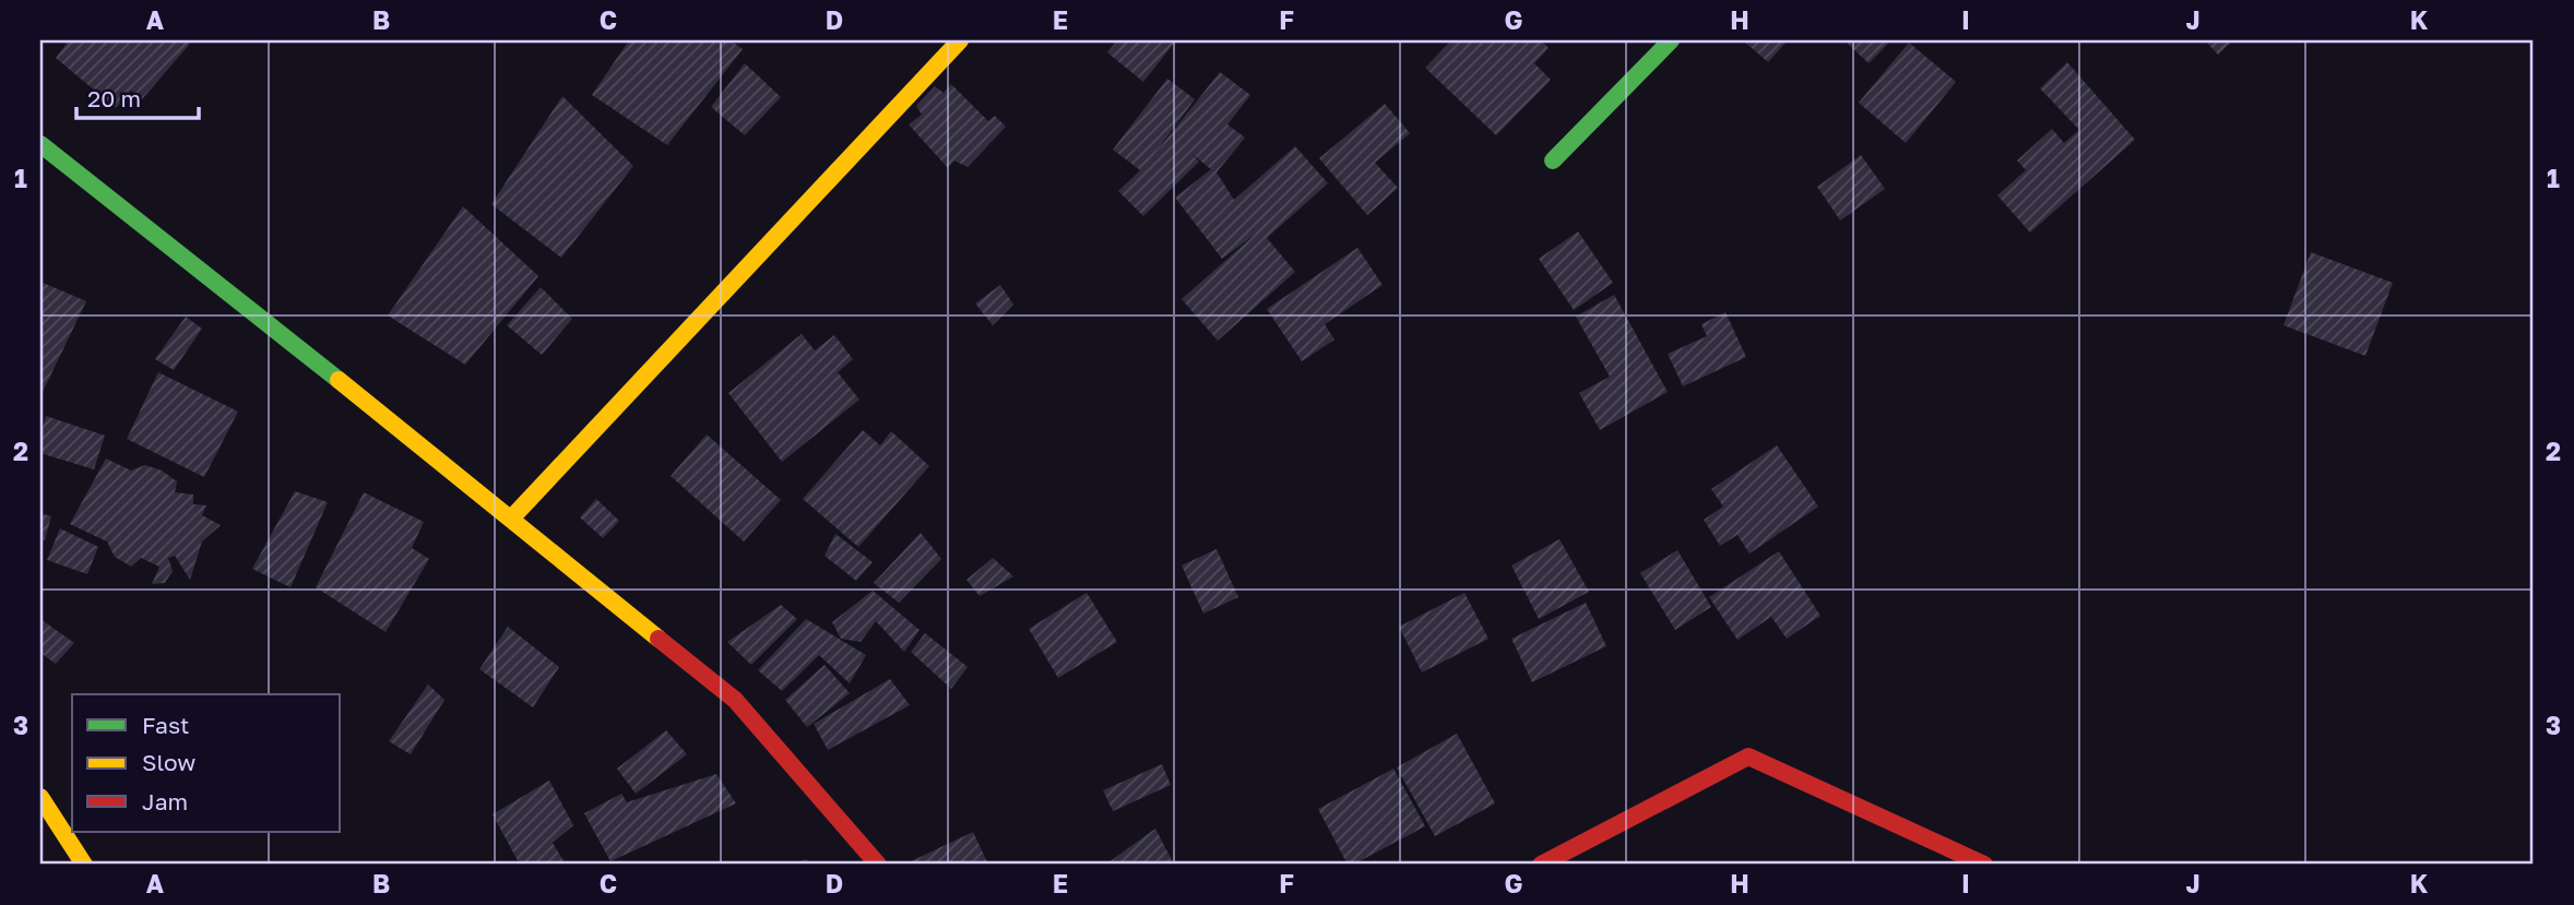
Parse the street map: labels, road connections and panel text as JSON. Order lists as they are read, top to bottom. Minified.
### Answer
{"legend":["Fast","Slow","Jam"],"scale_bar":"20 m","grid":{"columns":["A","B","C","D","E","F","G","H","I","J","K"],"rows":["1","2","3"]}}
